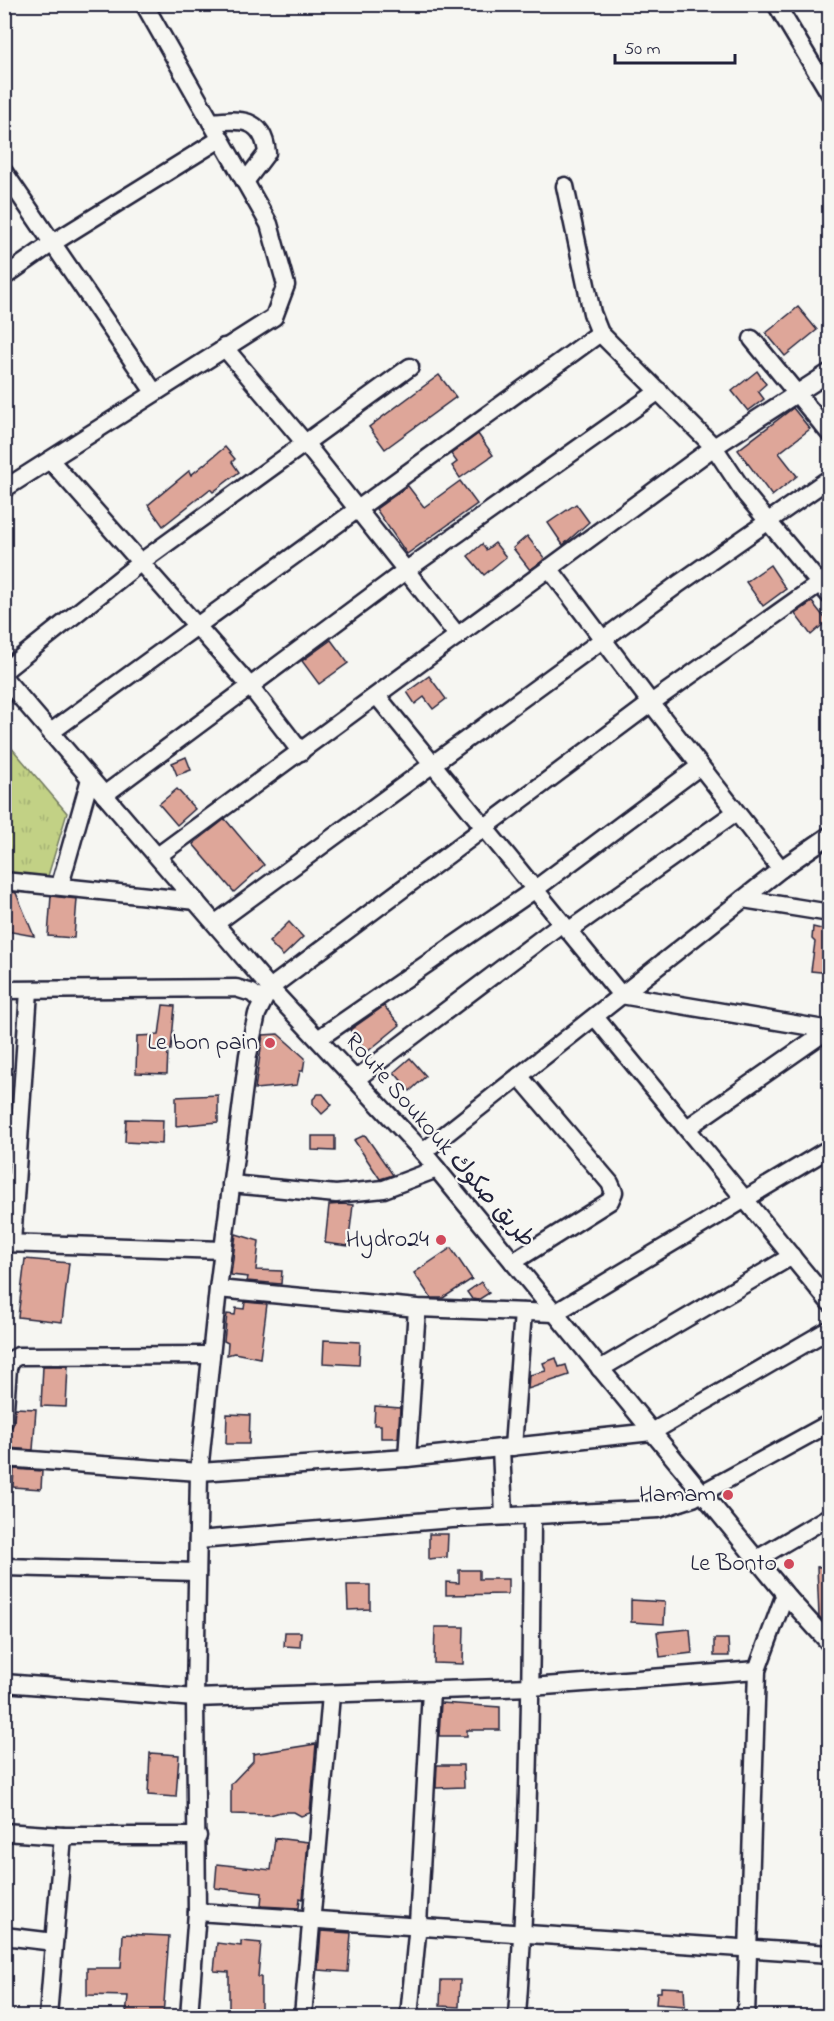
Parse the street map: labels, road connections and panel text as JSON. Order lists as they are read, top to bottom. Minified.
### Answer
{"streets":{"street":["Route Soukouk طريق صكوك"]},"places":["Le bon pain","Hydro24","Hamam","Le Bonto"],"scale_bar":"50 m"}
